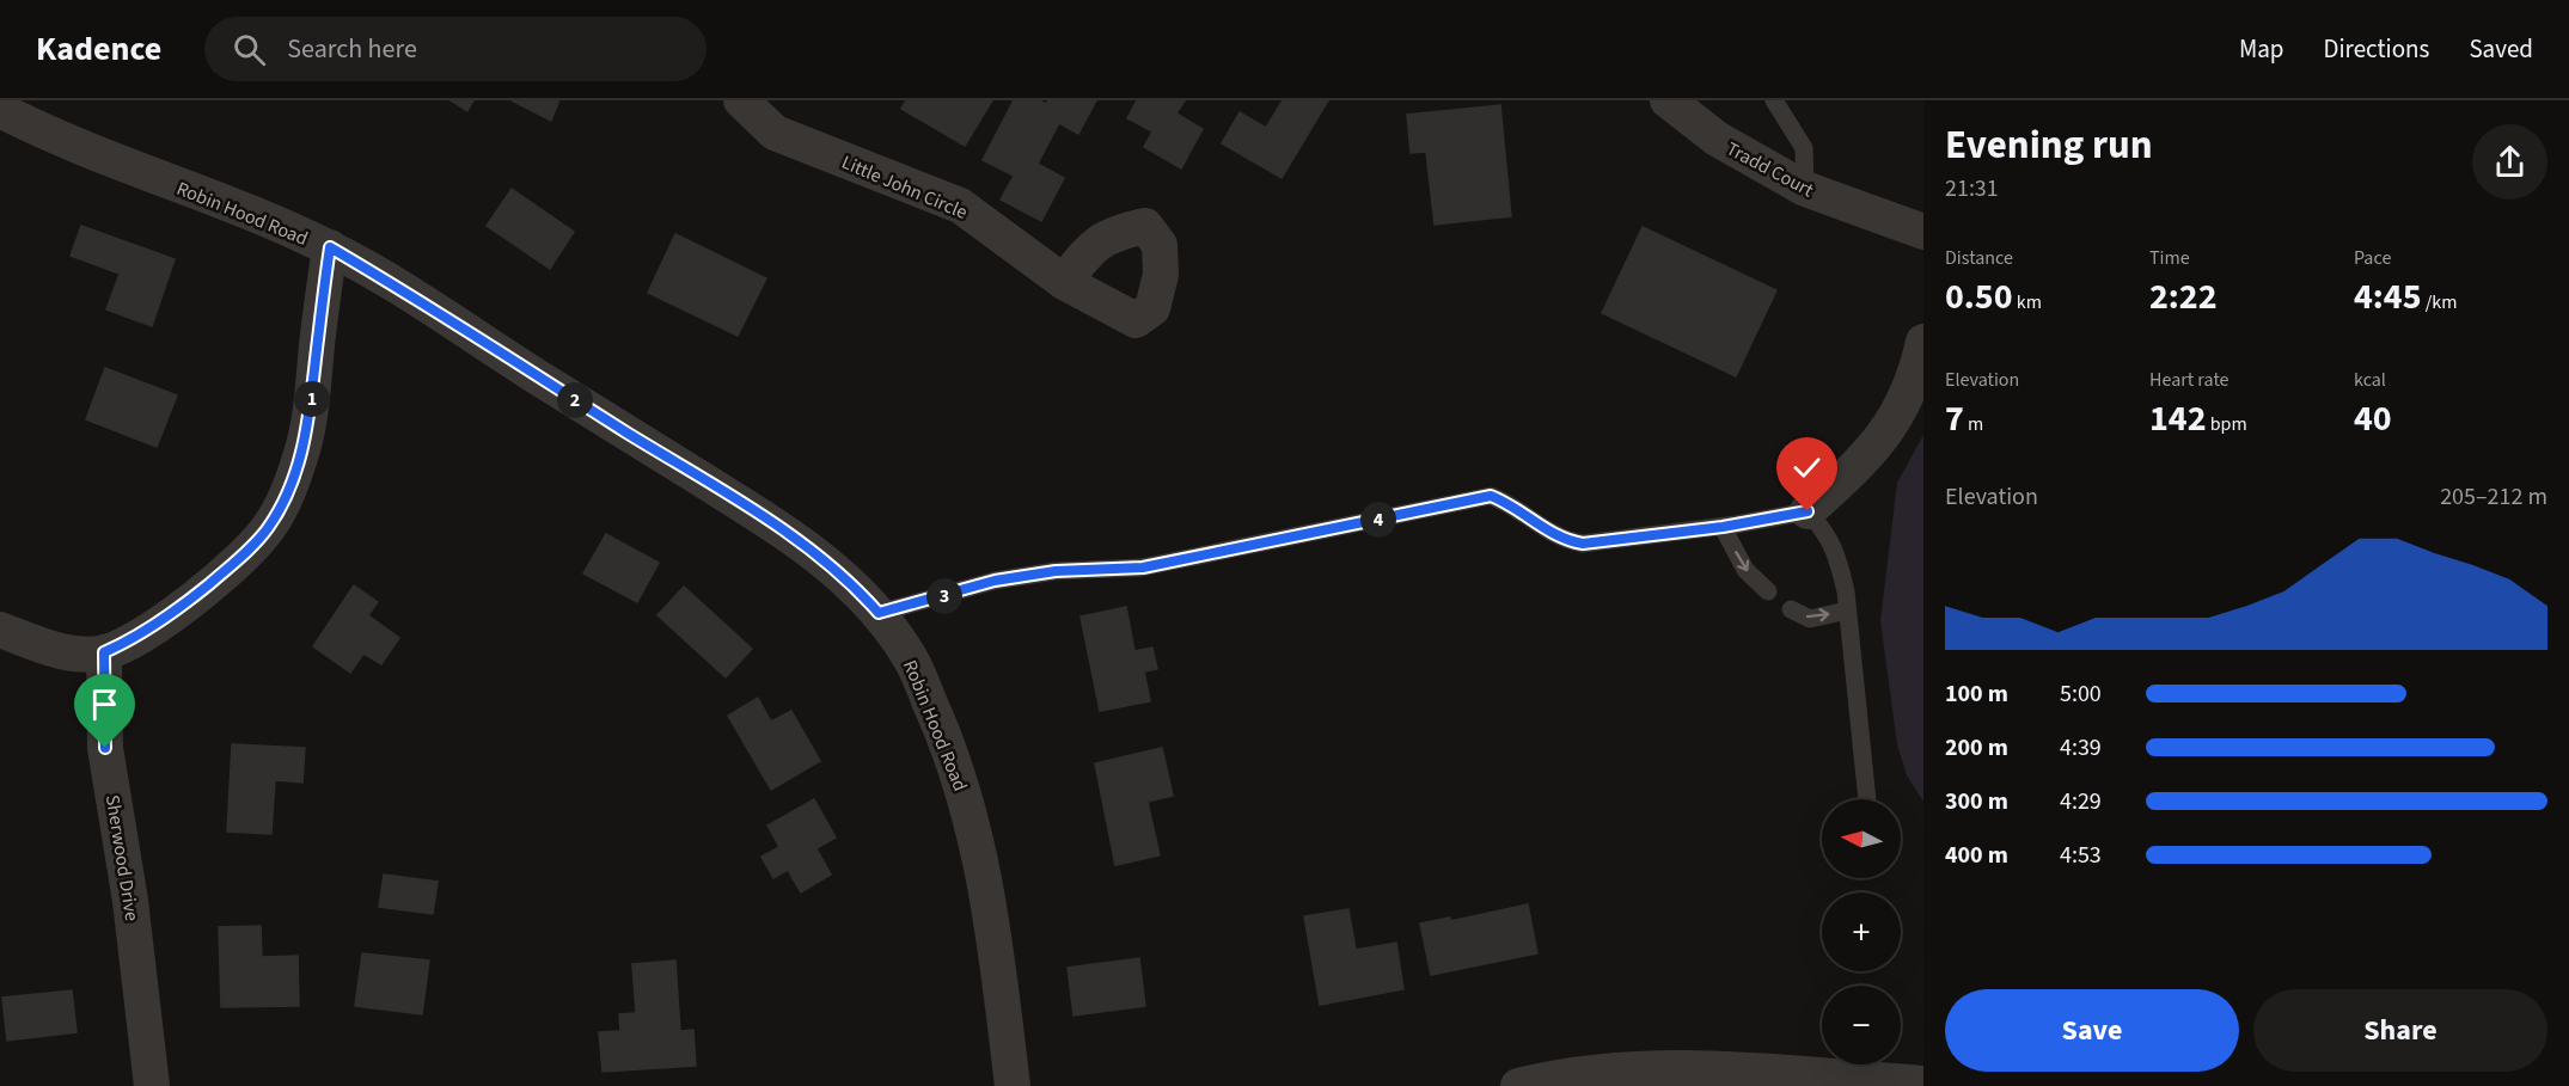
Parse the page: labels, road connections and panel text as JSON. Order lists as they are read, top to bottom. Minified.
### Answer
{"streets":{"street":["Tradd Court","Little John Circle","Robin Hood Road","Sherwood Drive"]},"north":"left","page":{"header":"Kadence","search":"Search here","nav":["Map","Directions","Saved"],"heading":["Evening run","21:31"],"stats":[["Distance","0.50 km"],["Time","2:22"],["Pace","4:45 /km"],["Elevation","7 m"],["Heart rate","142 bpm"],["kcal","40"]],"pins":["1","2","4","3"],"chart":["Elevation","205–212 m"],"list":[{"name":"100 m","note":"5:00"},{"name":"200 m","note":"4:39"},{"name":"300 m","note":"4:29"},{"name":"400 m","note":"4:53"}],"map_buttons":["+","−"],"buttons":["Save","Share"]}}
